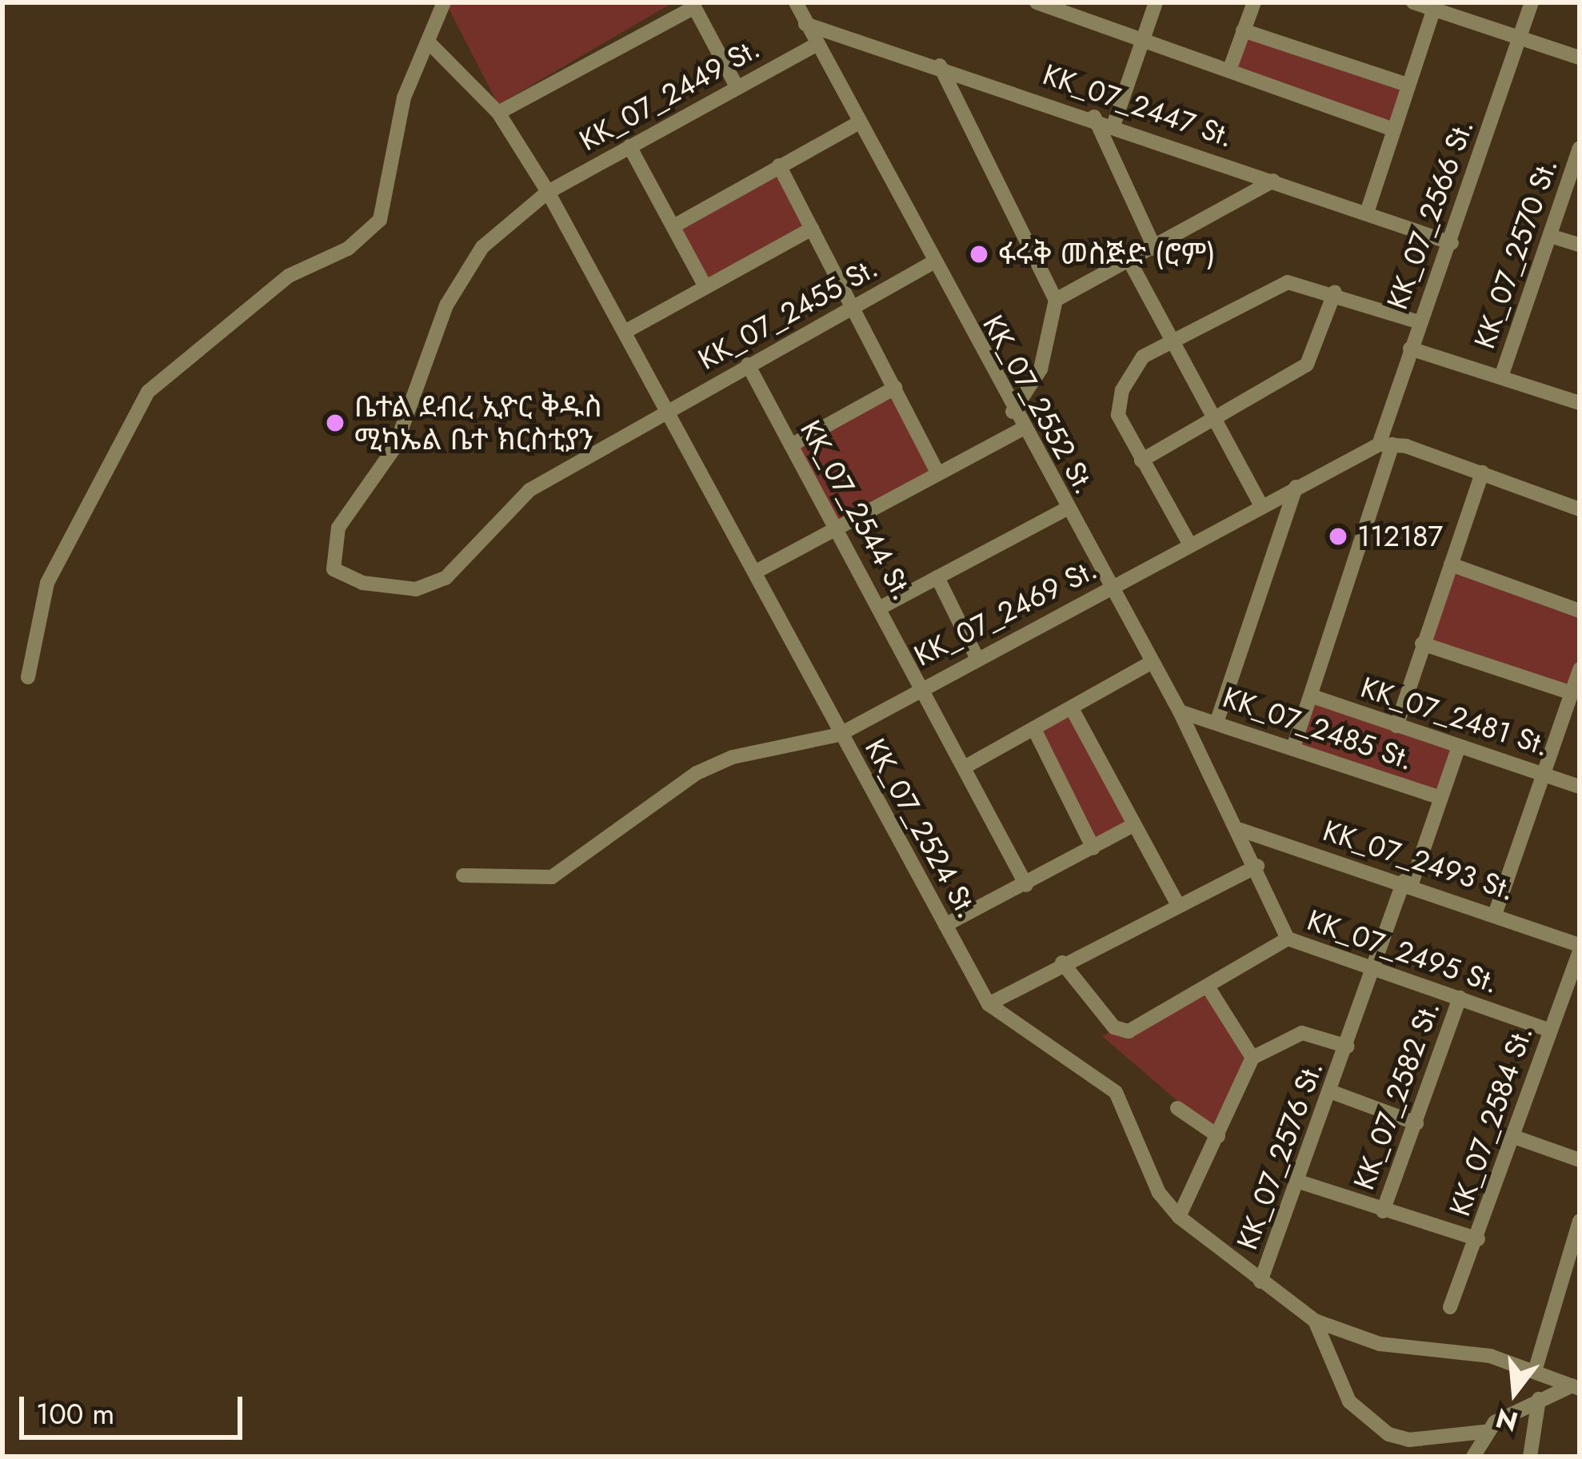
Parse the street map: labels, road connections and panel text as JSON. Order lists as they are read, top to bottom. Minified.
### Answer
{"streets":{"street":["KK_07_2449 St.","KK_07_2447 St.","KK_07_2566 St.","KK_07_2570 St.","KK_07_2455 St.","KK_07_2552 St.","KK_07_2544 St.","KK_07_2469 St.","KK_07_2481 St.","KK_07_2485 St.","KK_07_2524 St.","KK_07_2493 St.","KK_07_2495 St.","KK_07_2582 St.","KK_07_2584 St.","KK_07_2576 St."]},"crossings":[["KK_07_2449 St.","KK_07_2455 St."],["KK_07_2449 St.","KK_07_2552 St."],["KK_07_2449 St.","KK_07_2524 St."],["KK_07_2447 St.","KK_07_2566 St."],["KK_07_2447 St.","KK_07_2552 St."],["KK_07_2566 St.","KK_07_2469 St."],["KK_07_2566 St.","KK_07_2481 St."],["KK_07_2566 St.","KK_07_2485 St."],["KK_07_2455 St.","KK_07_2552 St."],["KK_07_2455 St.","KK_07_2544 St."],["KK_07_2455 St.","KK_07_2524 St."],["KK_07_2552 St.","KK_07_2469 St."],["KK_07_2552 St.","KK_07_2485 St."],["KK_07_2552 St.","KK_07_2493 St."],["KK_07_2552 St.","KK_07_2495 St."],["KK_07_2544 St.","KK_07_2469 St."],["KK_07_2469 St.","KK_07_2524 St."],["KK_07_2481 St.","KK_07_2576 St."],["KK_07_2485 St.","KK_07_2576 St."],["KK_07_2524 St.","KK_07_2576 St."],["KK_07_2493 St.","KK_07_2584 St."],["KK_07_2493 St.","KK_07_2576 St."],["KK_07_2495 St.","KK_07_2582 St."],["KK_07_2495 St.","KK_07_2584 St."],["KK_07_2495 St.","KK_07_2576 St."]],"places":["ፋሩቅ መስጅድ (ሮም)","ቤተል ደብረ ኢዮር ቅዱስ ሚካኤል ቤተ ክርስቲያን","112187"],"scale_bar":"100 m","north":"bottom"}
